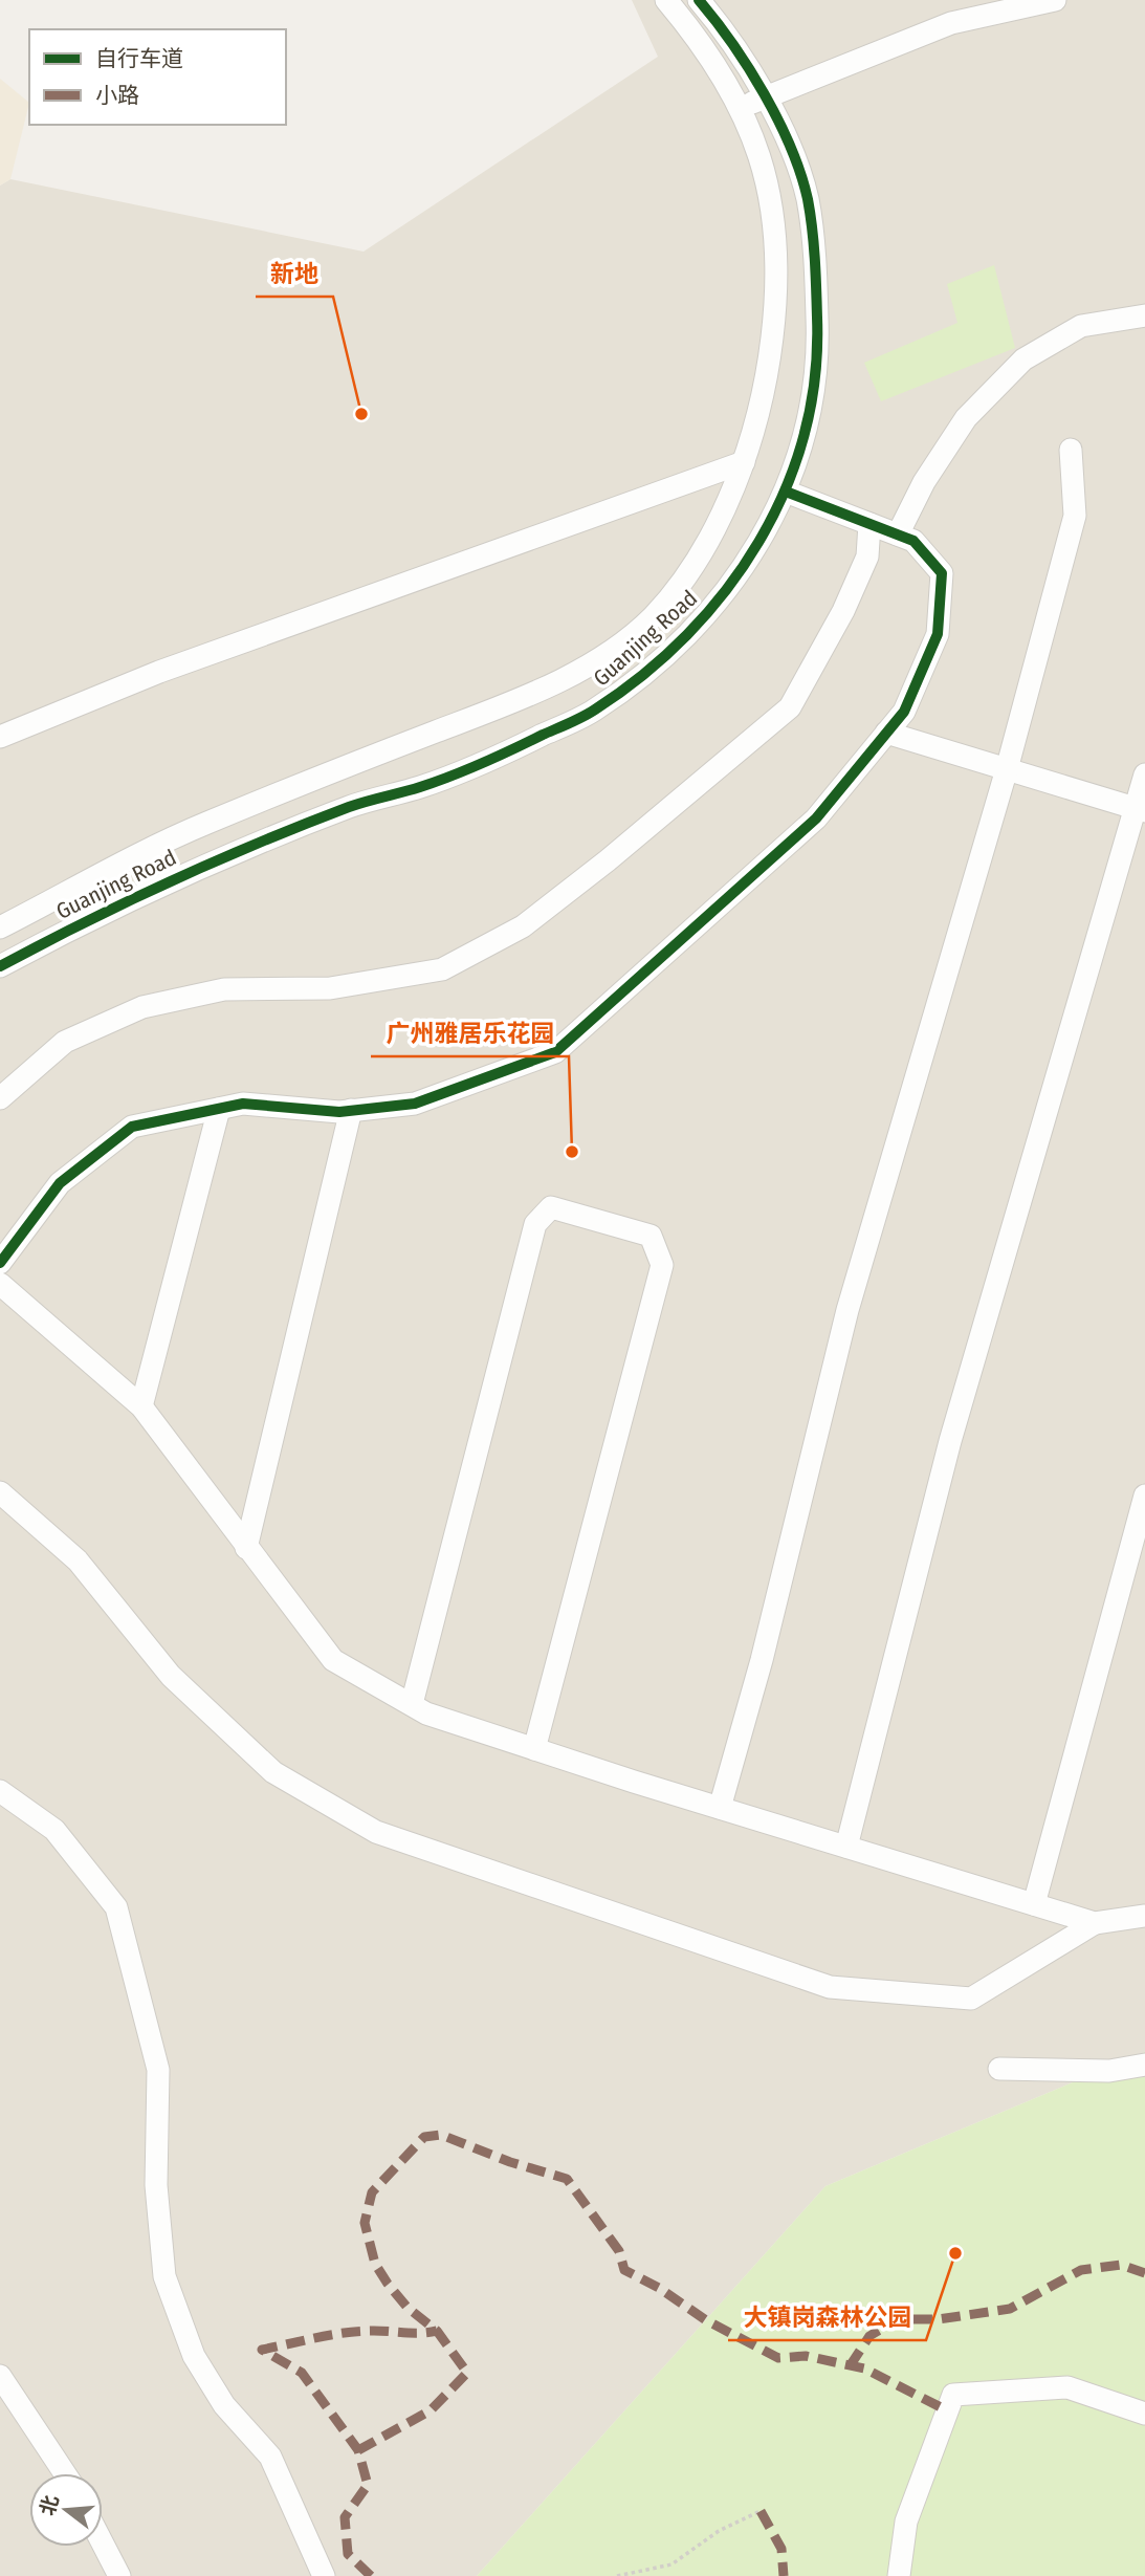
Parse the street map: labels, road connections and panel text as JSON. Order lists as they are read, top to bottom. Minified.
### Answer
{"streets":{"street":["Guanjing Road"]},"places":["新地","广州雅居乐花园","大镇岗森林公园"],"legend":["自行车道","小路"],"north":"left"}
